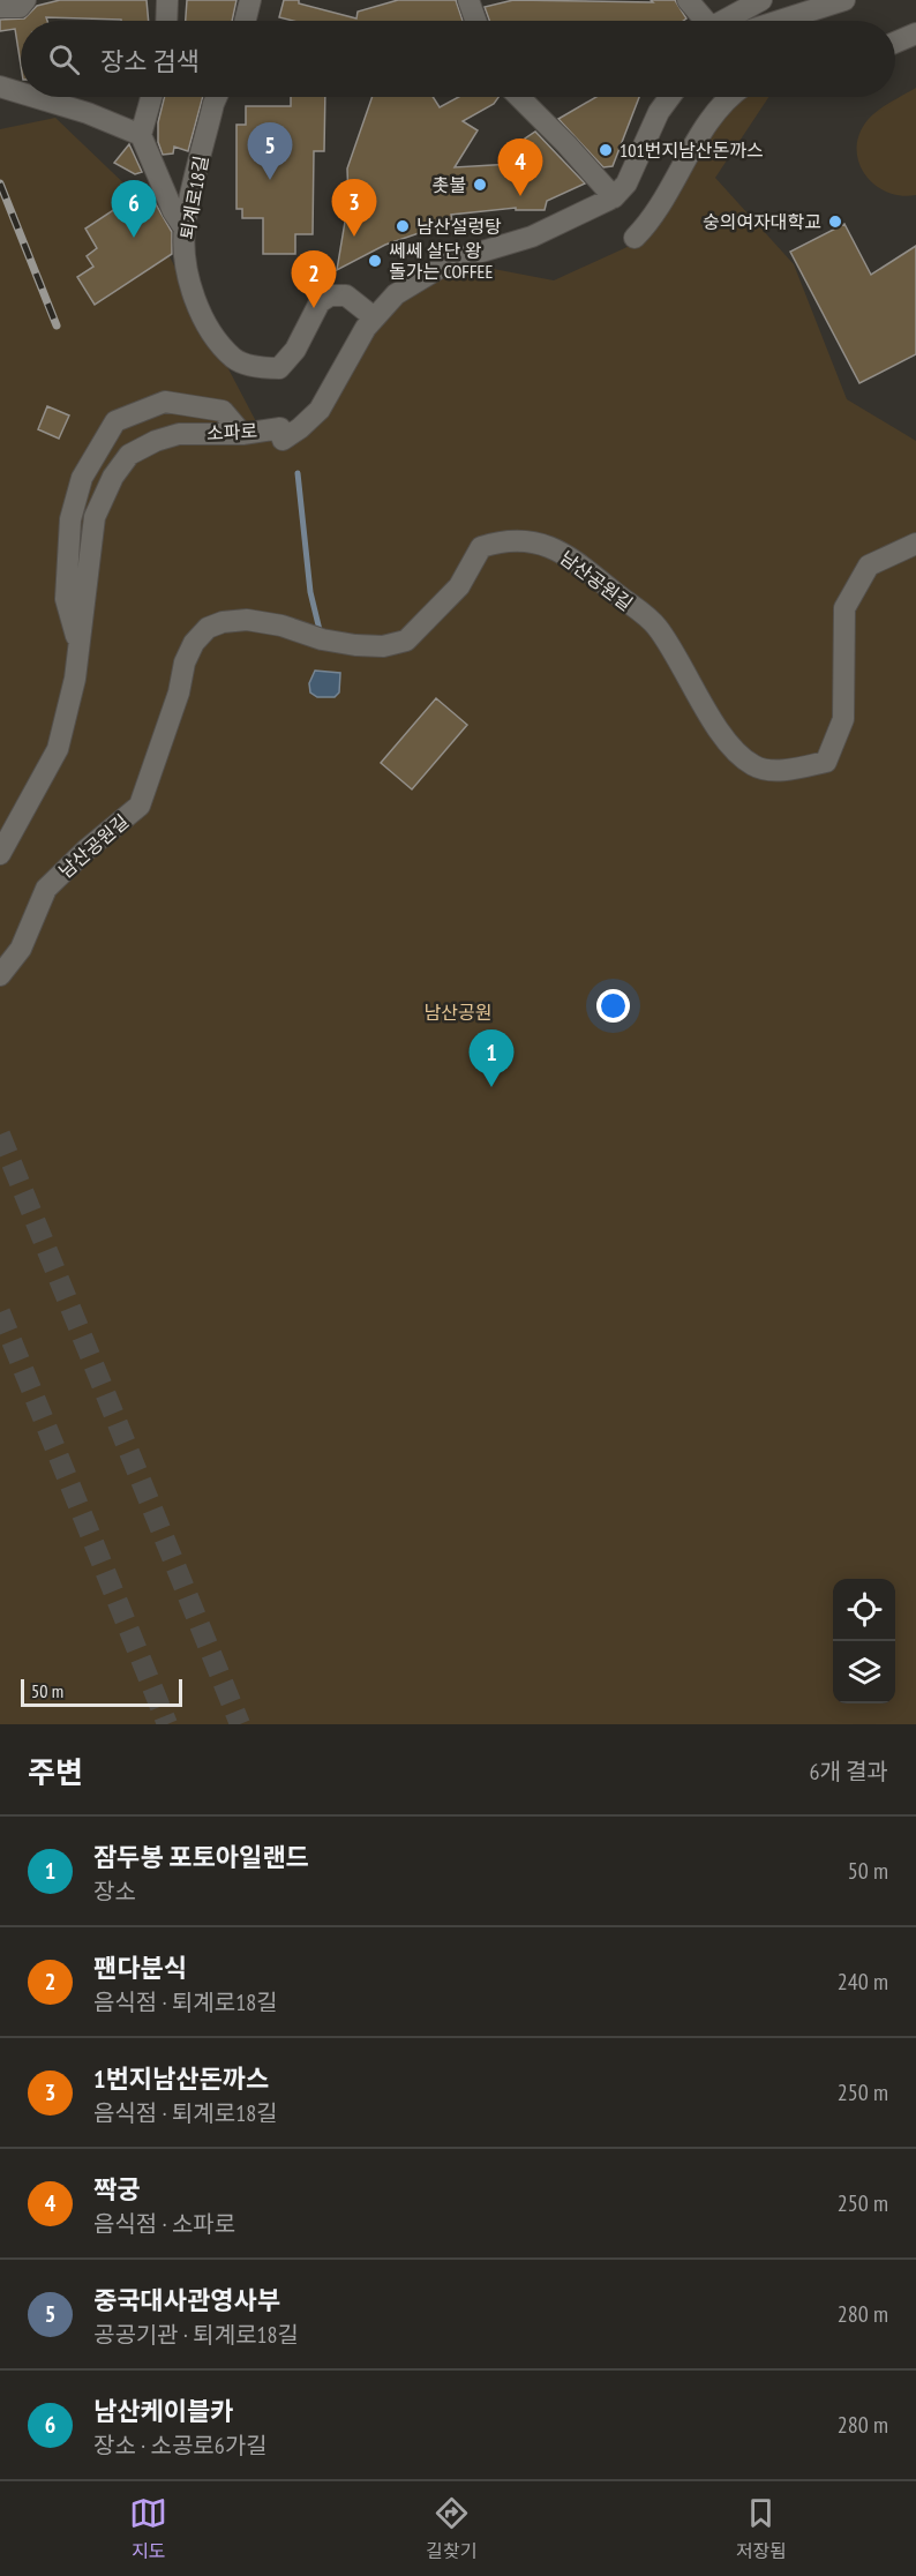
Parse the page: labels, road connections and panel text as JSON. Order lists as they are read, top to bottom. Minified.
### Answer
{"streets":{"street":["퇴계로18길","소파로","남산공원길"]},"crossings":[["퇴계로18길","소파로"]],"parks":["남산공원"],"places":["101번지남산돈까스","촛불","숭의여자대학교","남산설렁탕","쎄쎄 살단 왕 돌가는 COFFEE"],"scale_bar":"50 m","page":{"search":"장소 검색","pins":["5","4","3","6","2","1"],"scale":"50 m","heading":["주변","6개 결과"],"list":[{"mark":"1","name":"잠두봉 포토아일랜드","note":"장소","value":"50 m"},{"mark":"2","name":"팬다분식","note":"음식점 · 퇴계로18길","value":"240 m"},{"mark":"3","name":"1번지남산돈까스","note":"음식점 · 퇴계로18길","value":"250 m"},{"mark":"4","name":"짝궁","note":"음식점 · 소파로","value":"250 m"},{"mark":"5","name":"중국대사관영사부","note":"공공기관 · 퇴계로18길","value":"280 m"},{"mark":"6","name":"남산케이블카","note":"장소 · 소공로6가길","value":"280 m"}],"nav":["지도","길찾기","저장됨"]}}
